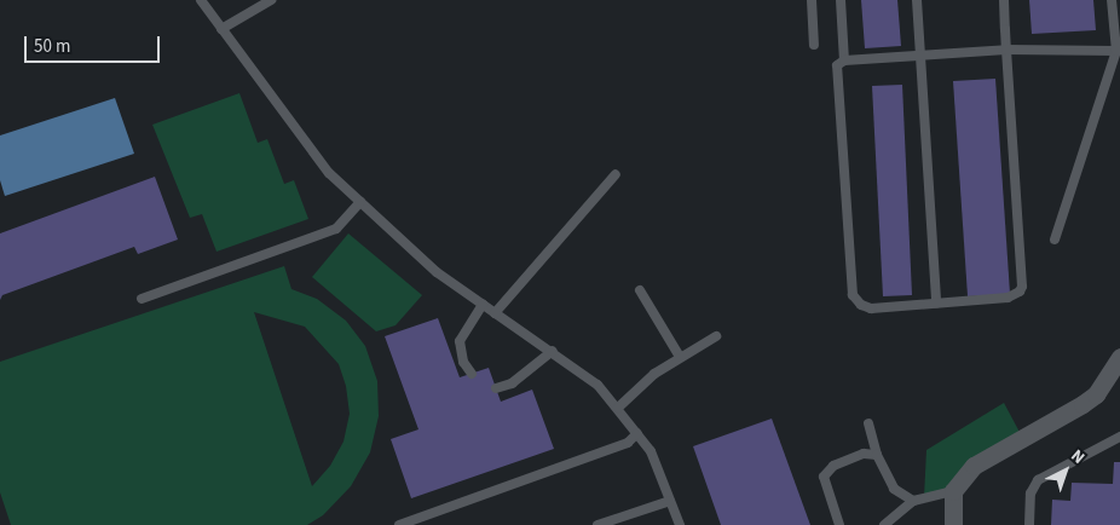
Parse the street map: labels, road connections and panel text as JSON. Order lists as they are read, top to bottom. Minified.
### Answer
{"scale_bar":"50 m","north":"top right"}
